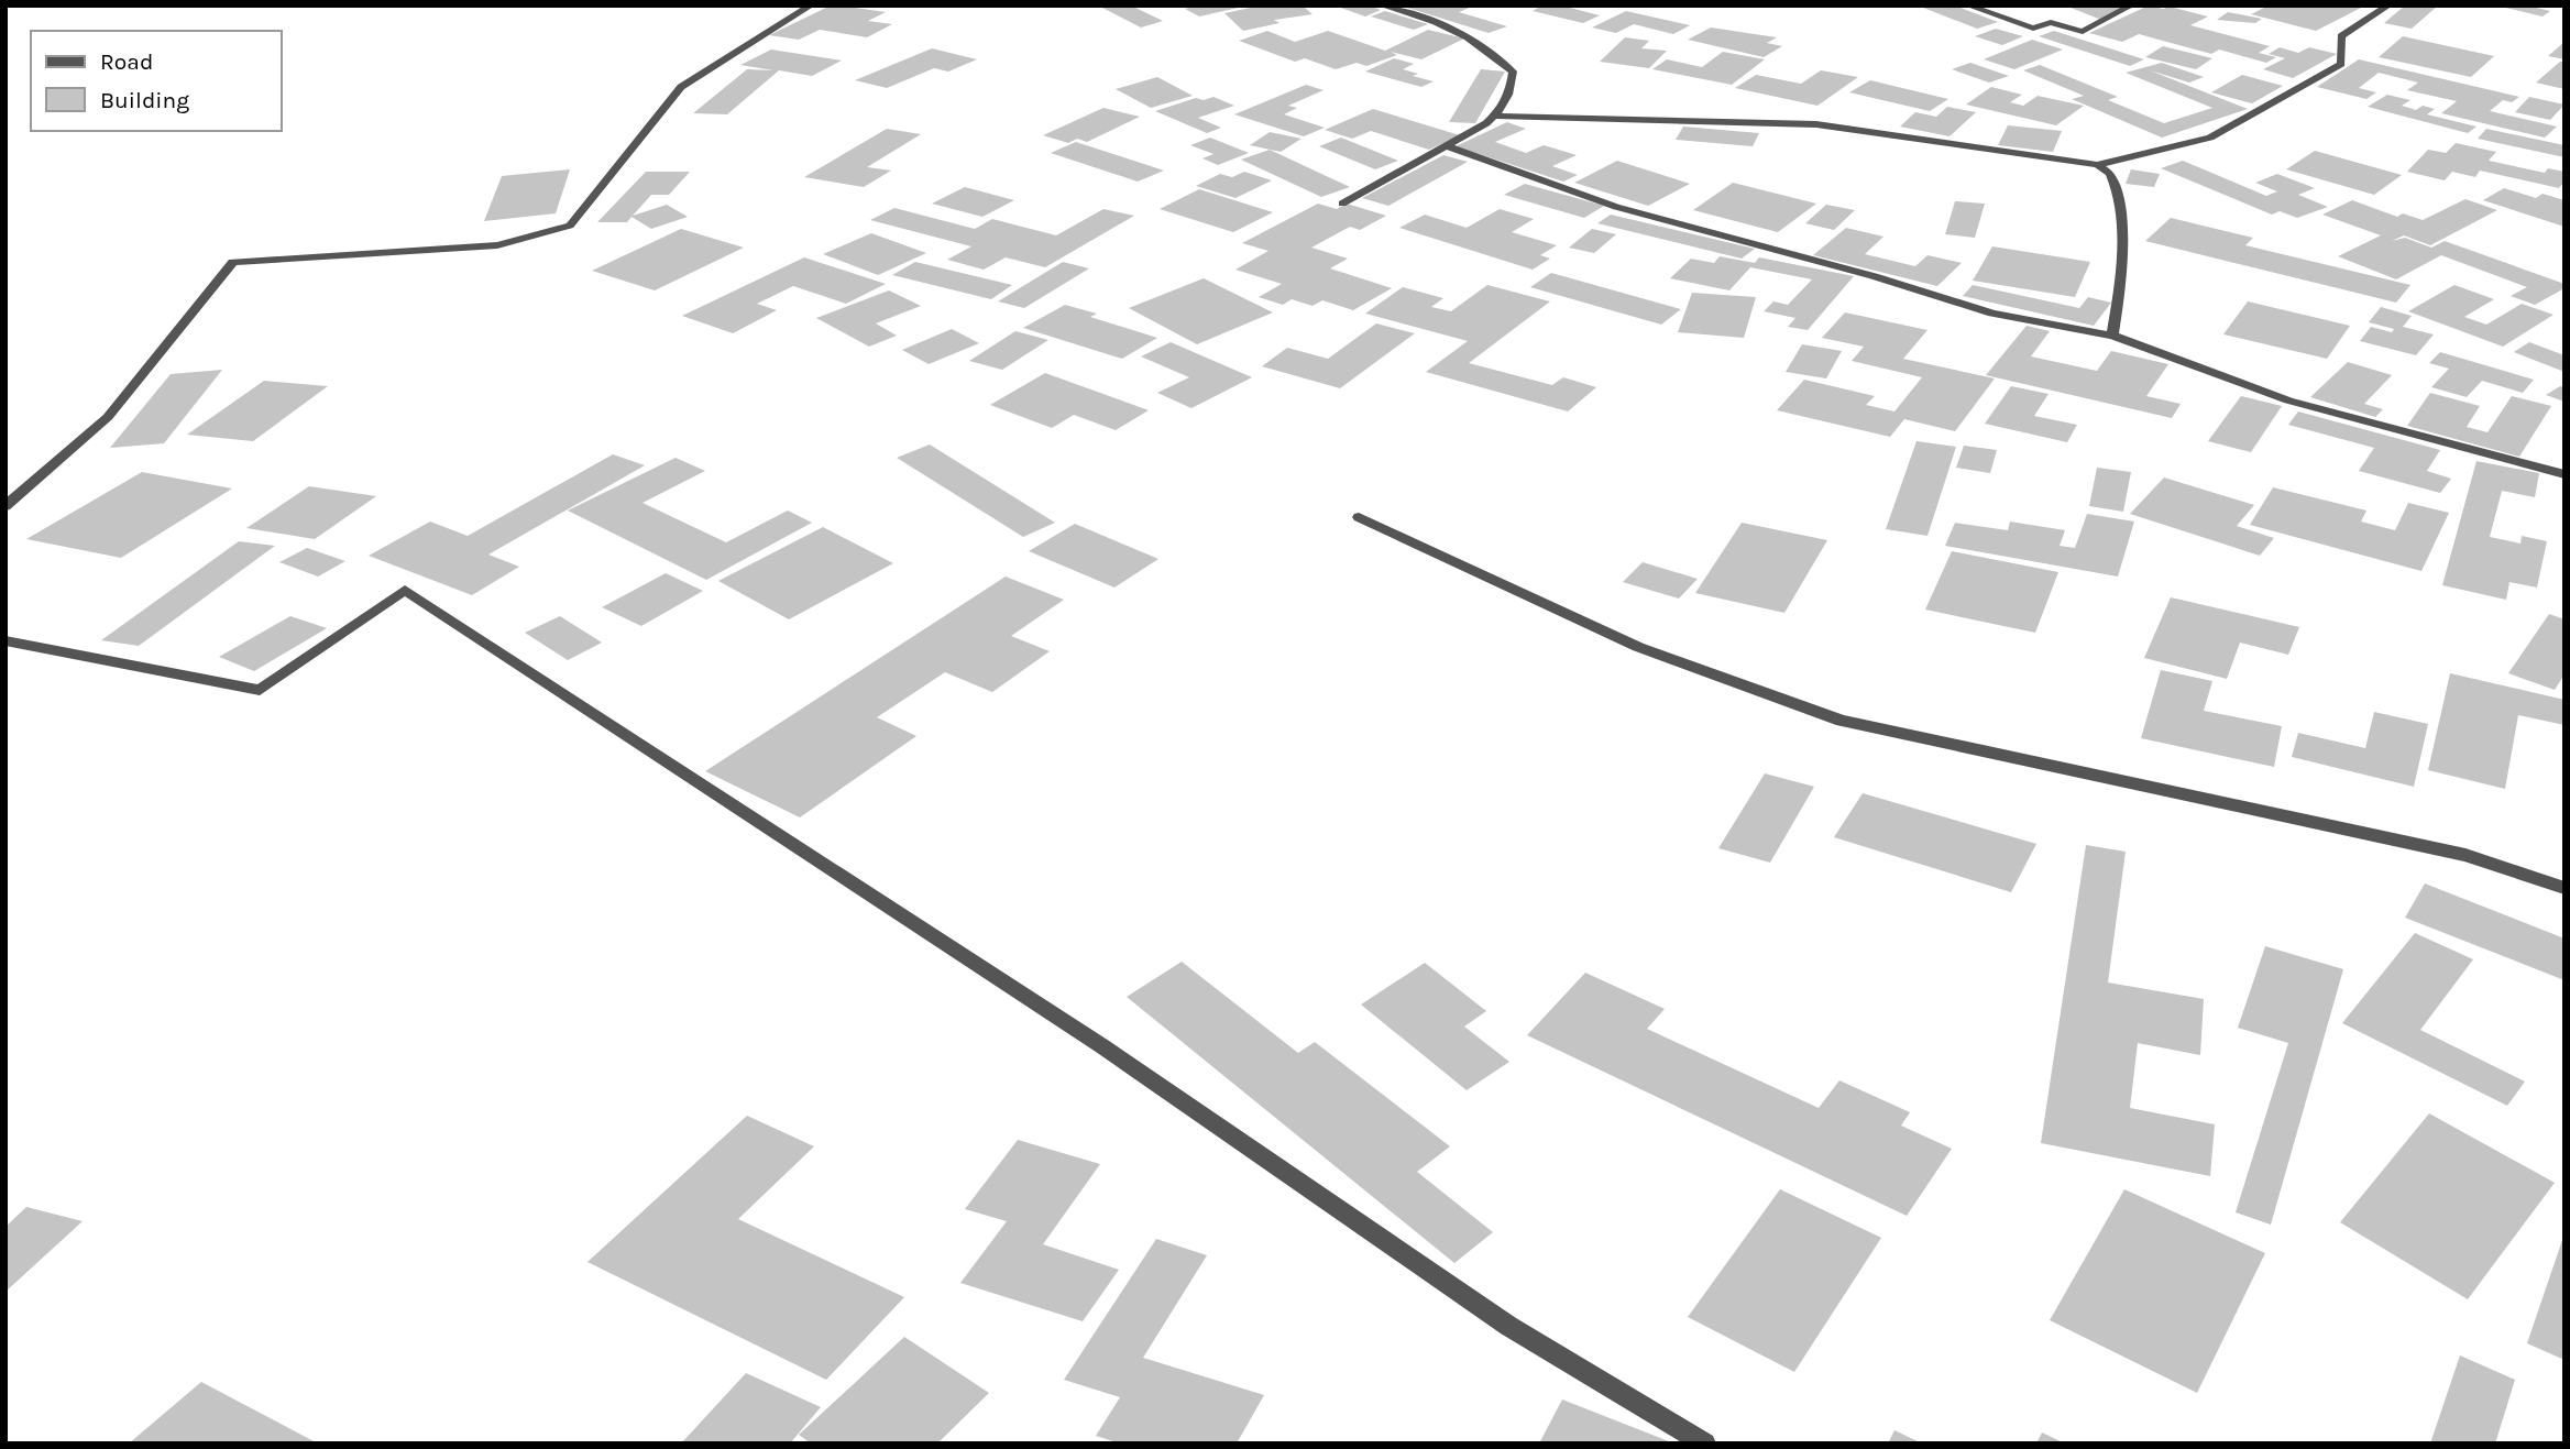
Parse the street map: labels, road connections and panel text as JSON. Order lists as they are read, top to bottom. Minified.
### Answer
{"legend":["Road","Building"]}
